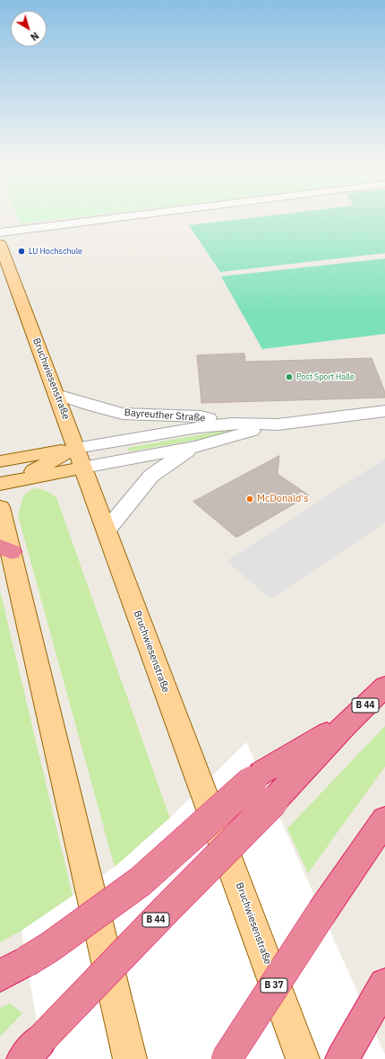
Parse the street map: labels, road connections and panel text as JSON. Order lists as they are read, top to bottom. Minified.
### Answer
{"streets":{"highway":["B 44","B 37"],"main road":["Bruchwiesenstraße"],"street":["Bayreuther Straße"]},"crossings":[["Bruchwiesenstraße","Bayreuther Straße"]],"places":["LU Hochschule","Post Sport Halle","McDonald's"],"north":"bottom right"}
